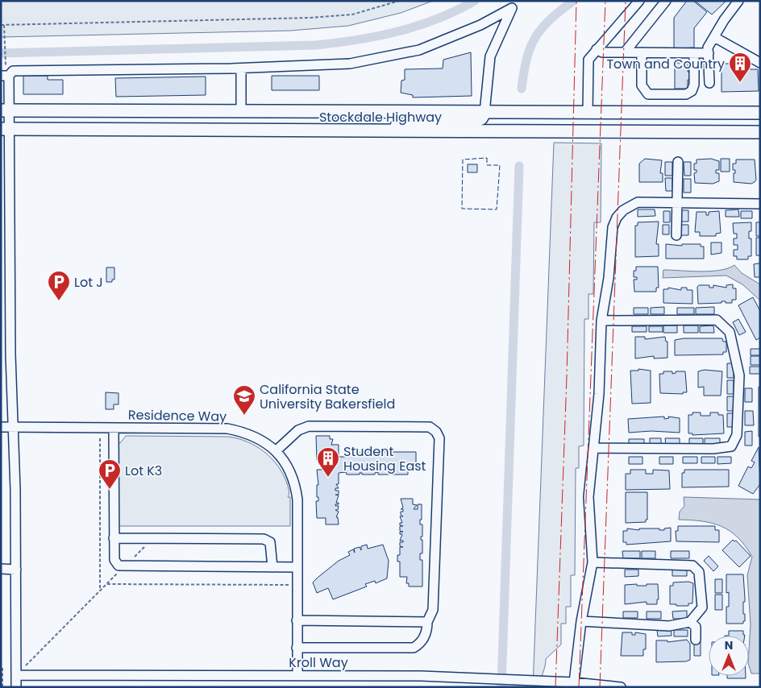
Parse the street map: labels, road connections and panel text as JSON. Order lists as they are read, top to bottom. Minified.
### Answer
{"streets":{"main road":["Stockdale Highway"],"street":["Residence Way","Kroll Way"]},"crossings":[["Residence Way","Kroll Way"]],"places":{"building":["Town and Country","Student Housing East"],"parking":["Lot J","Lot K3"],"school or university":["California State University Bakersfield"]},"north":"top"}
